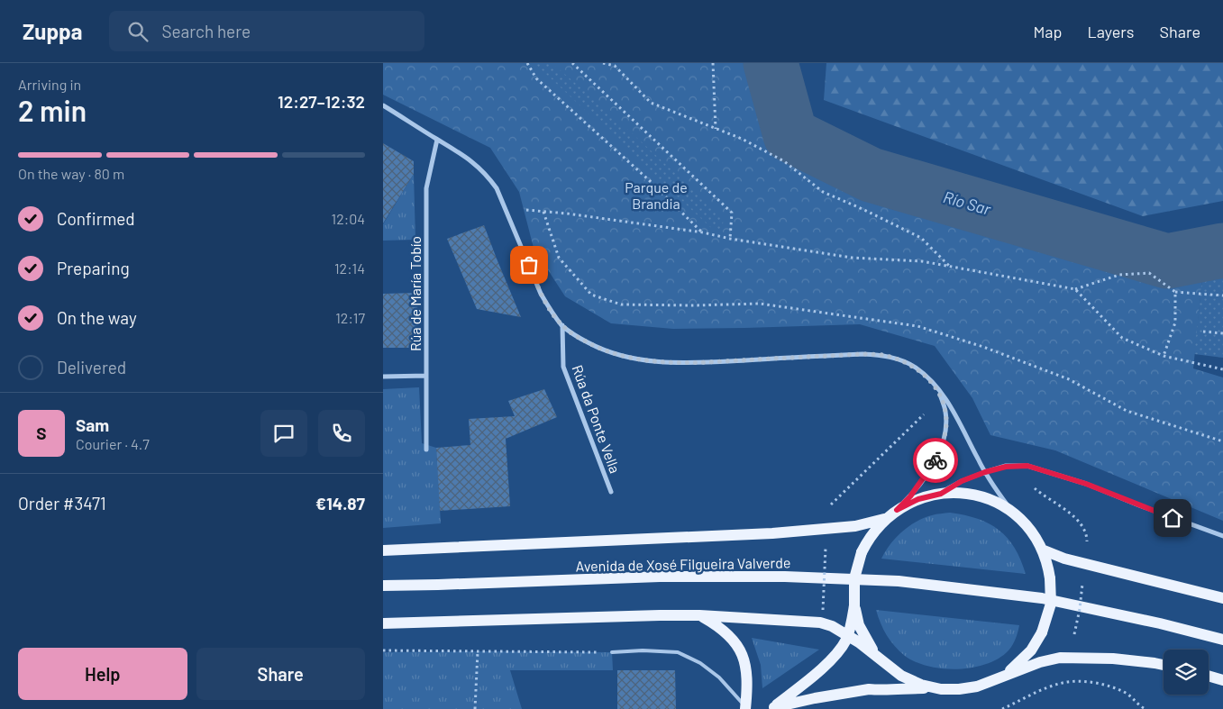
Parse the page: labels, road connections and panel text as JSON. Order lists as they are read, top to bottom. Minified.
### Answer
{"streets":{"main road":["Avenida de Xosé Filgueira Valverde"],"street":["Rúa de María Tobío","Rúa da Ponte Vella"]},"crossings":[["Rúa de María Tobío","Rúa da Ponte Vella"]],"water":["Río Sar"],"parks":["Parque de Brandia"],"page":{"header":"Zuppa","search":"Search here","nav":["Map","Layers","Share"],"heading":["2 min","Arriving in","12:27–12:32"],"panel":["Sam","Courier · 4.7","Order #3471","€14.87"],"bar":"On the way · 80 m","list":[["Confirmed","12:04"],["Preparing","12:14"],["On the way","12:17"],"Delivered"],"round":"S","buttons":["Help","Share"]}}
